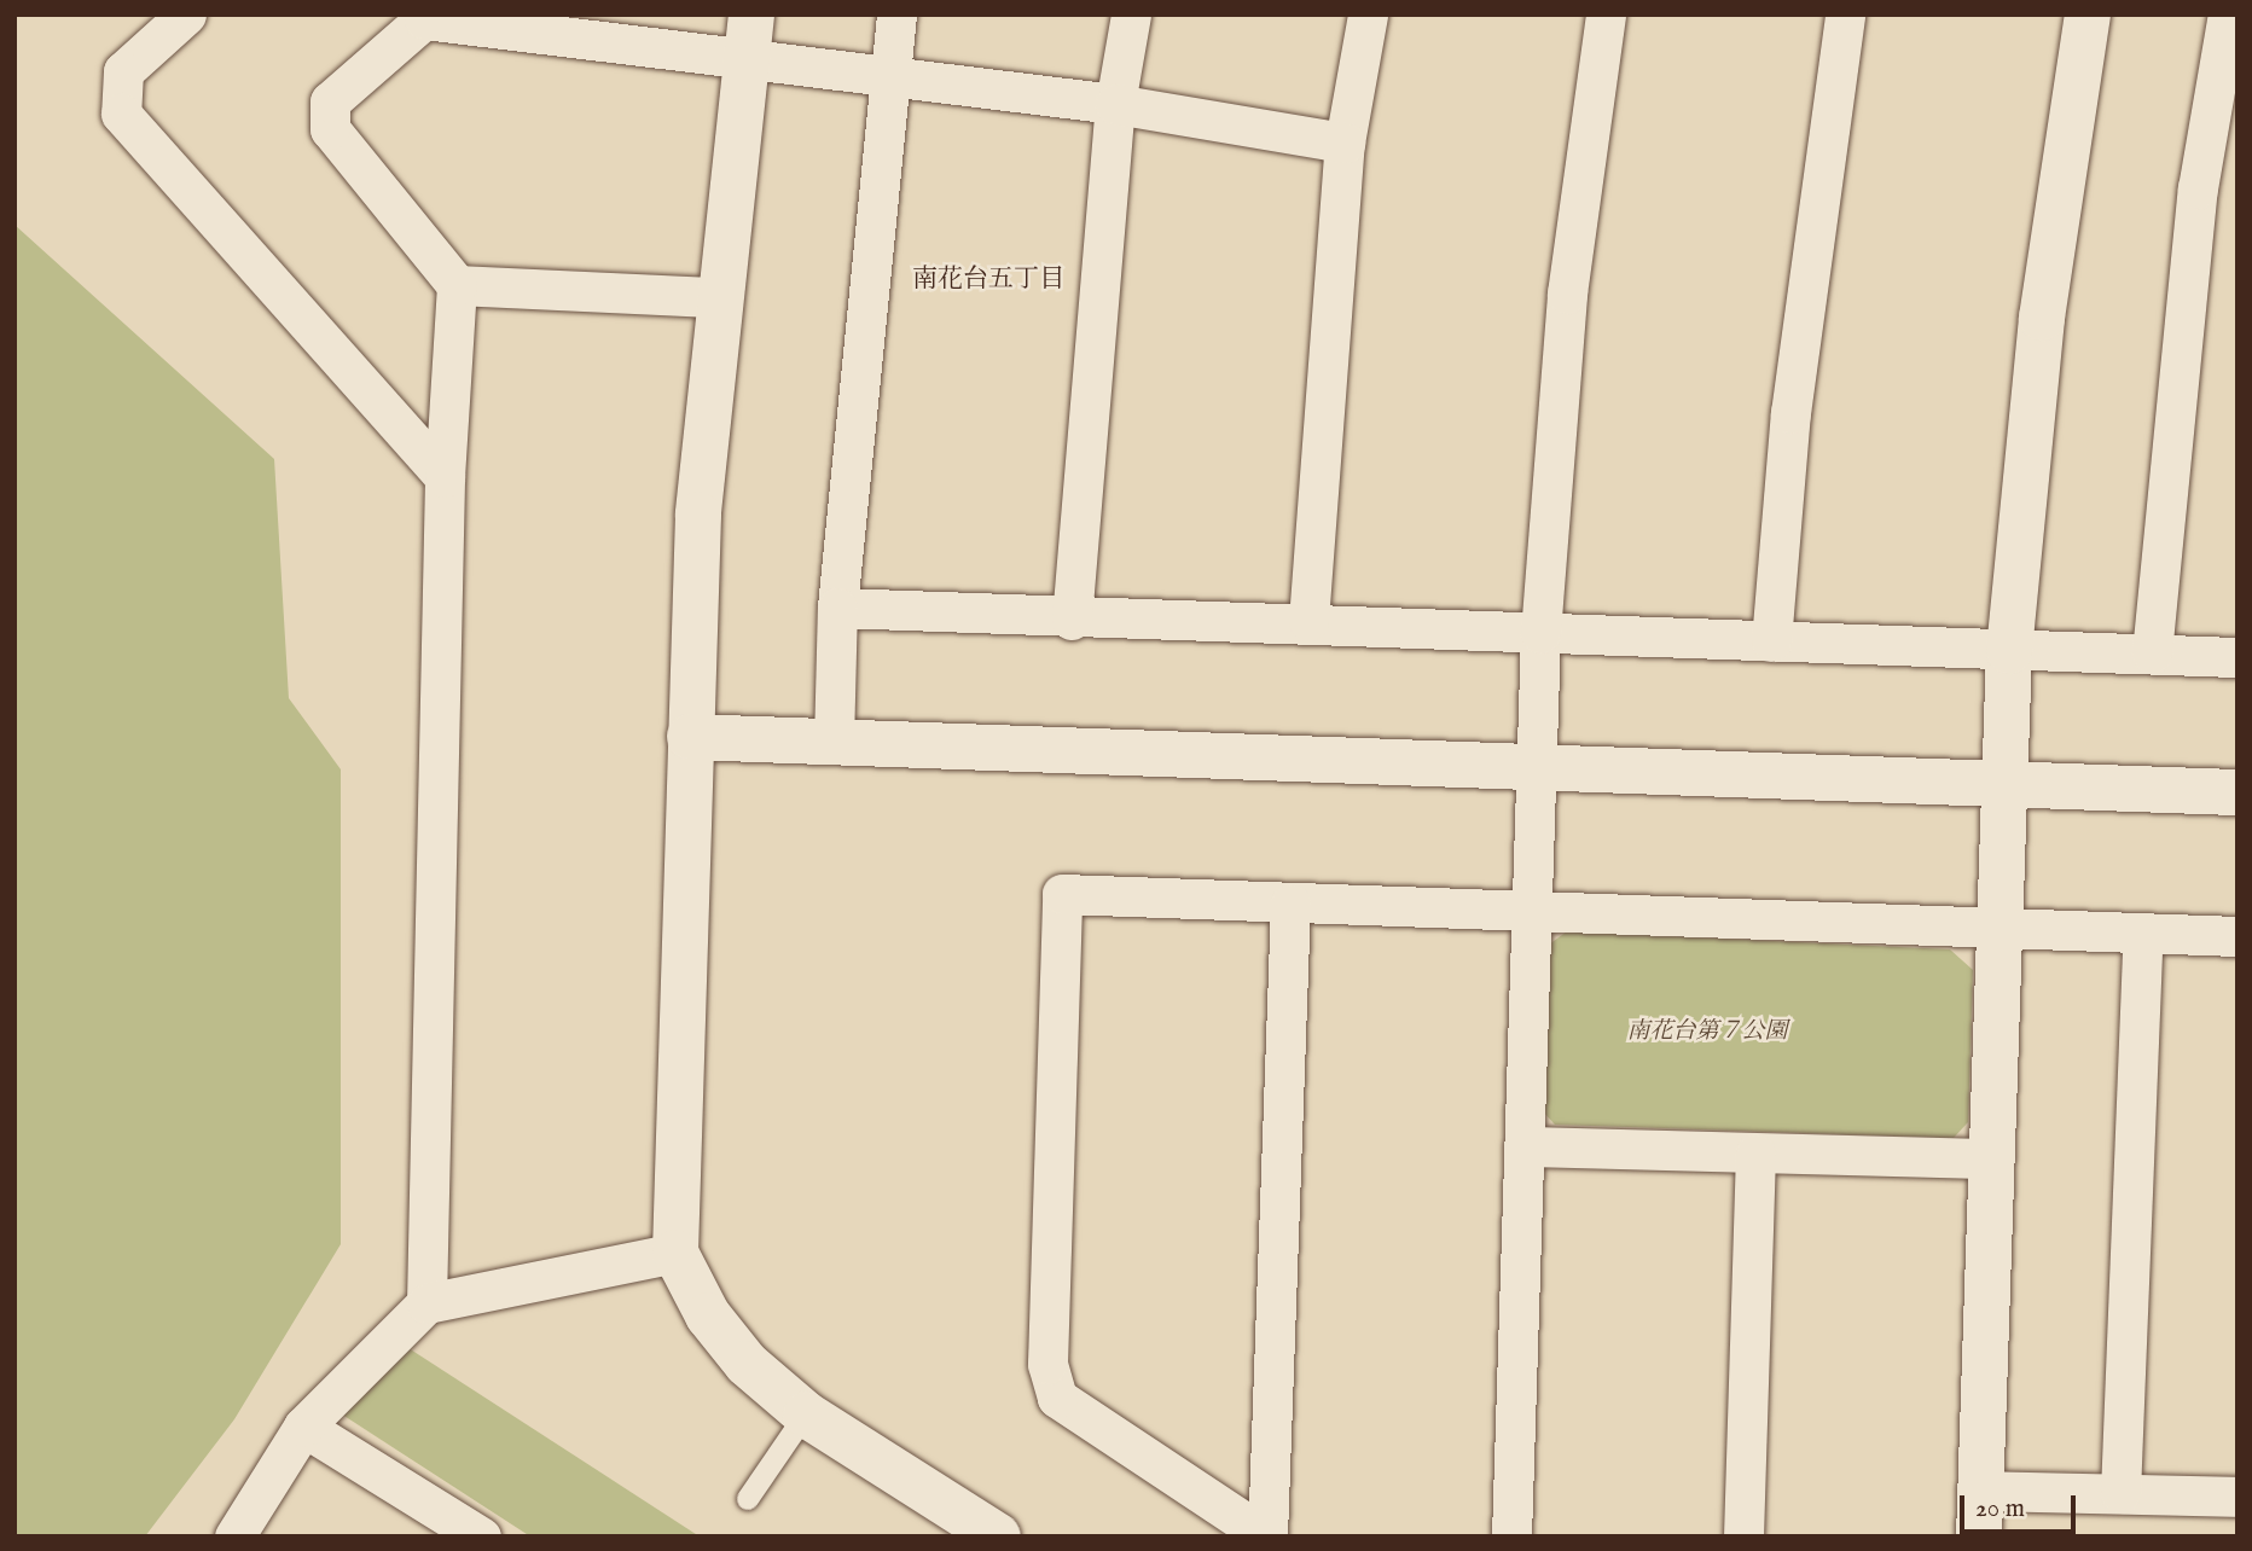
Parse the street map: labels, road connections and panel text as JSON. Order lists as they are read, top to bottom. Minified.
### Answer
{"districts":["南花台五丁目"],"parks":["南花台第７公園"],"scale_bar":"20 m"}
